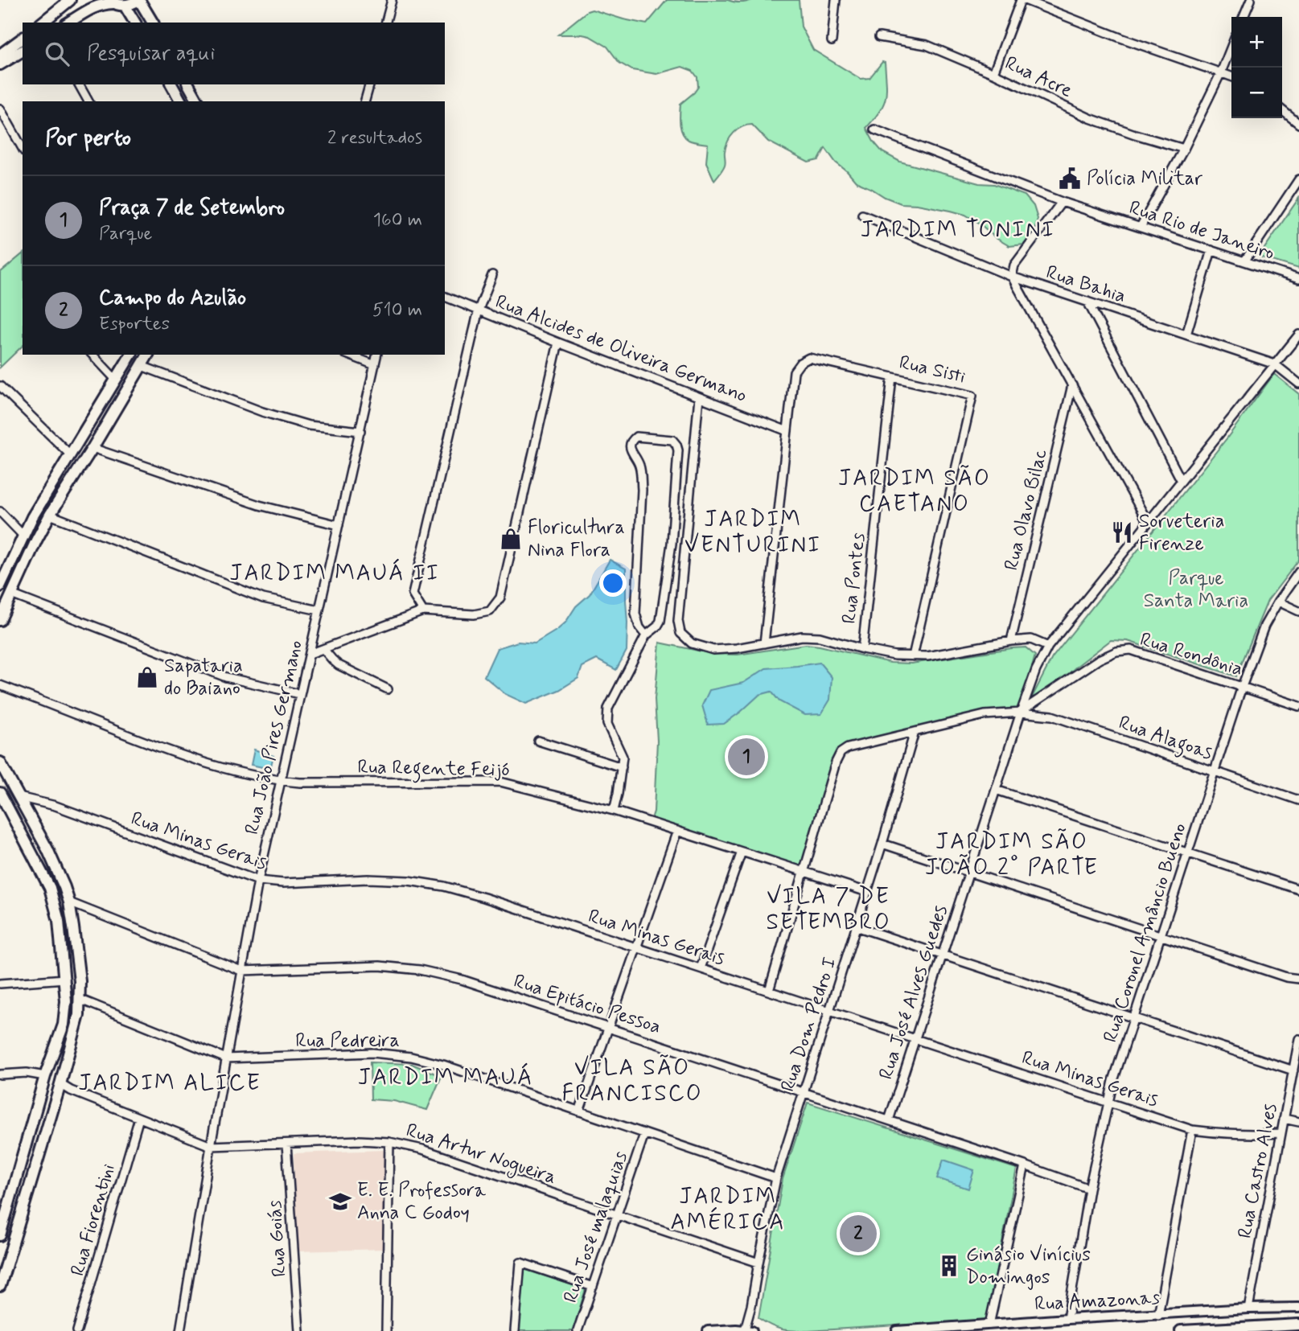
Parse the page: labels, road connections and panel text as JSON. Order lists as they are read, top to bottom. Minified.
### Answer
{"streets":{"street":["Rua Acre","Rua Rio de Janeiro","Rua Bahia","Rua Alcides de Oliveira Germano","Rua Sisti","Rua Olavo Bilac","Rua Pontes","Rua Rondônia","Rua João Pires Germano","Rua Alagoas","Rua Regente Feijó","Rua Minas Gerais","Rua Coronel Amâncio Bueno","Rua José Alves Guedes","Rua Epitácio Pessoa","Rua Dom Pedro I","Rua Pedreira","Rua Artur Nogueira","Rua Castro Alves","Rua Fiorentini","Rua José malaquias","Rua Goiás","Rua Amazonas"]},"crossings":[["Rua Bahia","Rua José Alves Guedes"],["Rua Alcides de Oliveira Germano","Rua Sisti"],["Rua Sisti","Rua Pontes"],["Rua Rondônia","Rua Alagoas"],["Rua Rondônia","Rua Coronel Amâncio Bueno"],["Rua Rondônia","Rua José Alves Guedes"],["Rua João Pires Germano","Rua Regente Feijó"],["Rua João Pires Germano","Rua Minas Gerais"],["Rua João Pires Germano","Rua Epitácio Pessoa"],["Rua João Pires Germano","Rua Pedreira"],["Rua João Pires Germano","Rua Artur Nogueira"],["Rua Alagoas","Rua Regente Feijó"],["Rua Alagoas","Rua Coronel Amâncio Bueno"],["Rua Alagoas","Rua José Alves Guedes"],["Rua Alagoas","Rua Dom Pedro I"],["Rua Regente Feijó","Rua Dom Pedro I"],["Rua Minas Gerais","Rua Coronel Amâncio Bueno"],["Rua Minas Gerais","Rua José Alves Guedes"],["Rua Minas Gerais","Rua Dom Pedro I"],["Rua Minas Gerais","Rua Castro Alves"],["Rua Coronel Amâncio Bueno","Rua Epitácio Pessoa"],["Rua Coronel Amâncio Bueno","Rua Amazonas"],["Rua José Alves Guedes","Rua Epitácio Pessoa"],["Rua Epitácio Pessoa","Rua Dom Pedro I"],["Rua Dom Pedro I","Rua Pedreira"],["Rua Dom Pedro I","Rua Artur Nogueira"],["Rua Pedreira","Rua José malaquias"],["Rua Artur Nogueira","Rua Fiorentini"],["Rua Artur Nogueira","Rua José malaquias"],["Rua Artur Nogueira","Rua Goiás"],["Rua Castro Alves","Rua Amazonas"]],"districts":["JARDIM TONINI","JARDIM SÃO CAETANO","JARDIM VENTURINI","JARDIM MAUÁ II","JARDIM SÃO JOÃO 2° PARTE","VILA 7 DE SETEMBRO","VILA SÃO FRANCISCO","JARDIM MAUÁ","JARDIM ALICE","JARDIM AMÉRICA"],"parks":["Parque Santa Maria"],"places":{"public building":["Polícia Militar"],"restaurant":["Sorveteria Firenze"],"shop":["Floricultura Nina Flora","Sapataria do Baiano"],"school or university":["E. E. Professora Anna C Godoy"],"building":["Ginásio Vinícius Domingos"]},"page":{"map_buttons":["+","−"],"search":"Pesquisar aqui","heading":["Por perto","2 resultados"],"list":[{"mark":"1","name":"Praça 7 de Setembro","note":"Parque","value":"160 m"},{"mark":"2","name":"Campo do Azulão","note":"Esportes","value":"510 m"}],"pins":["1","2"]}}
